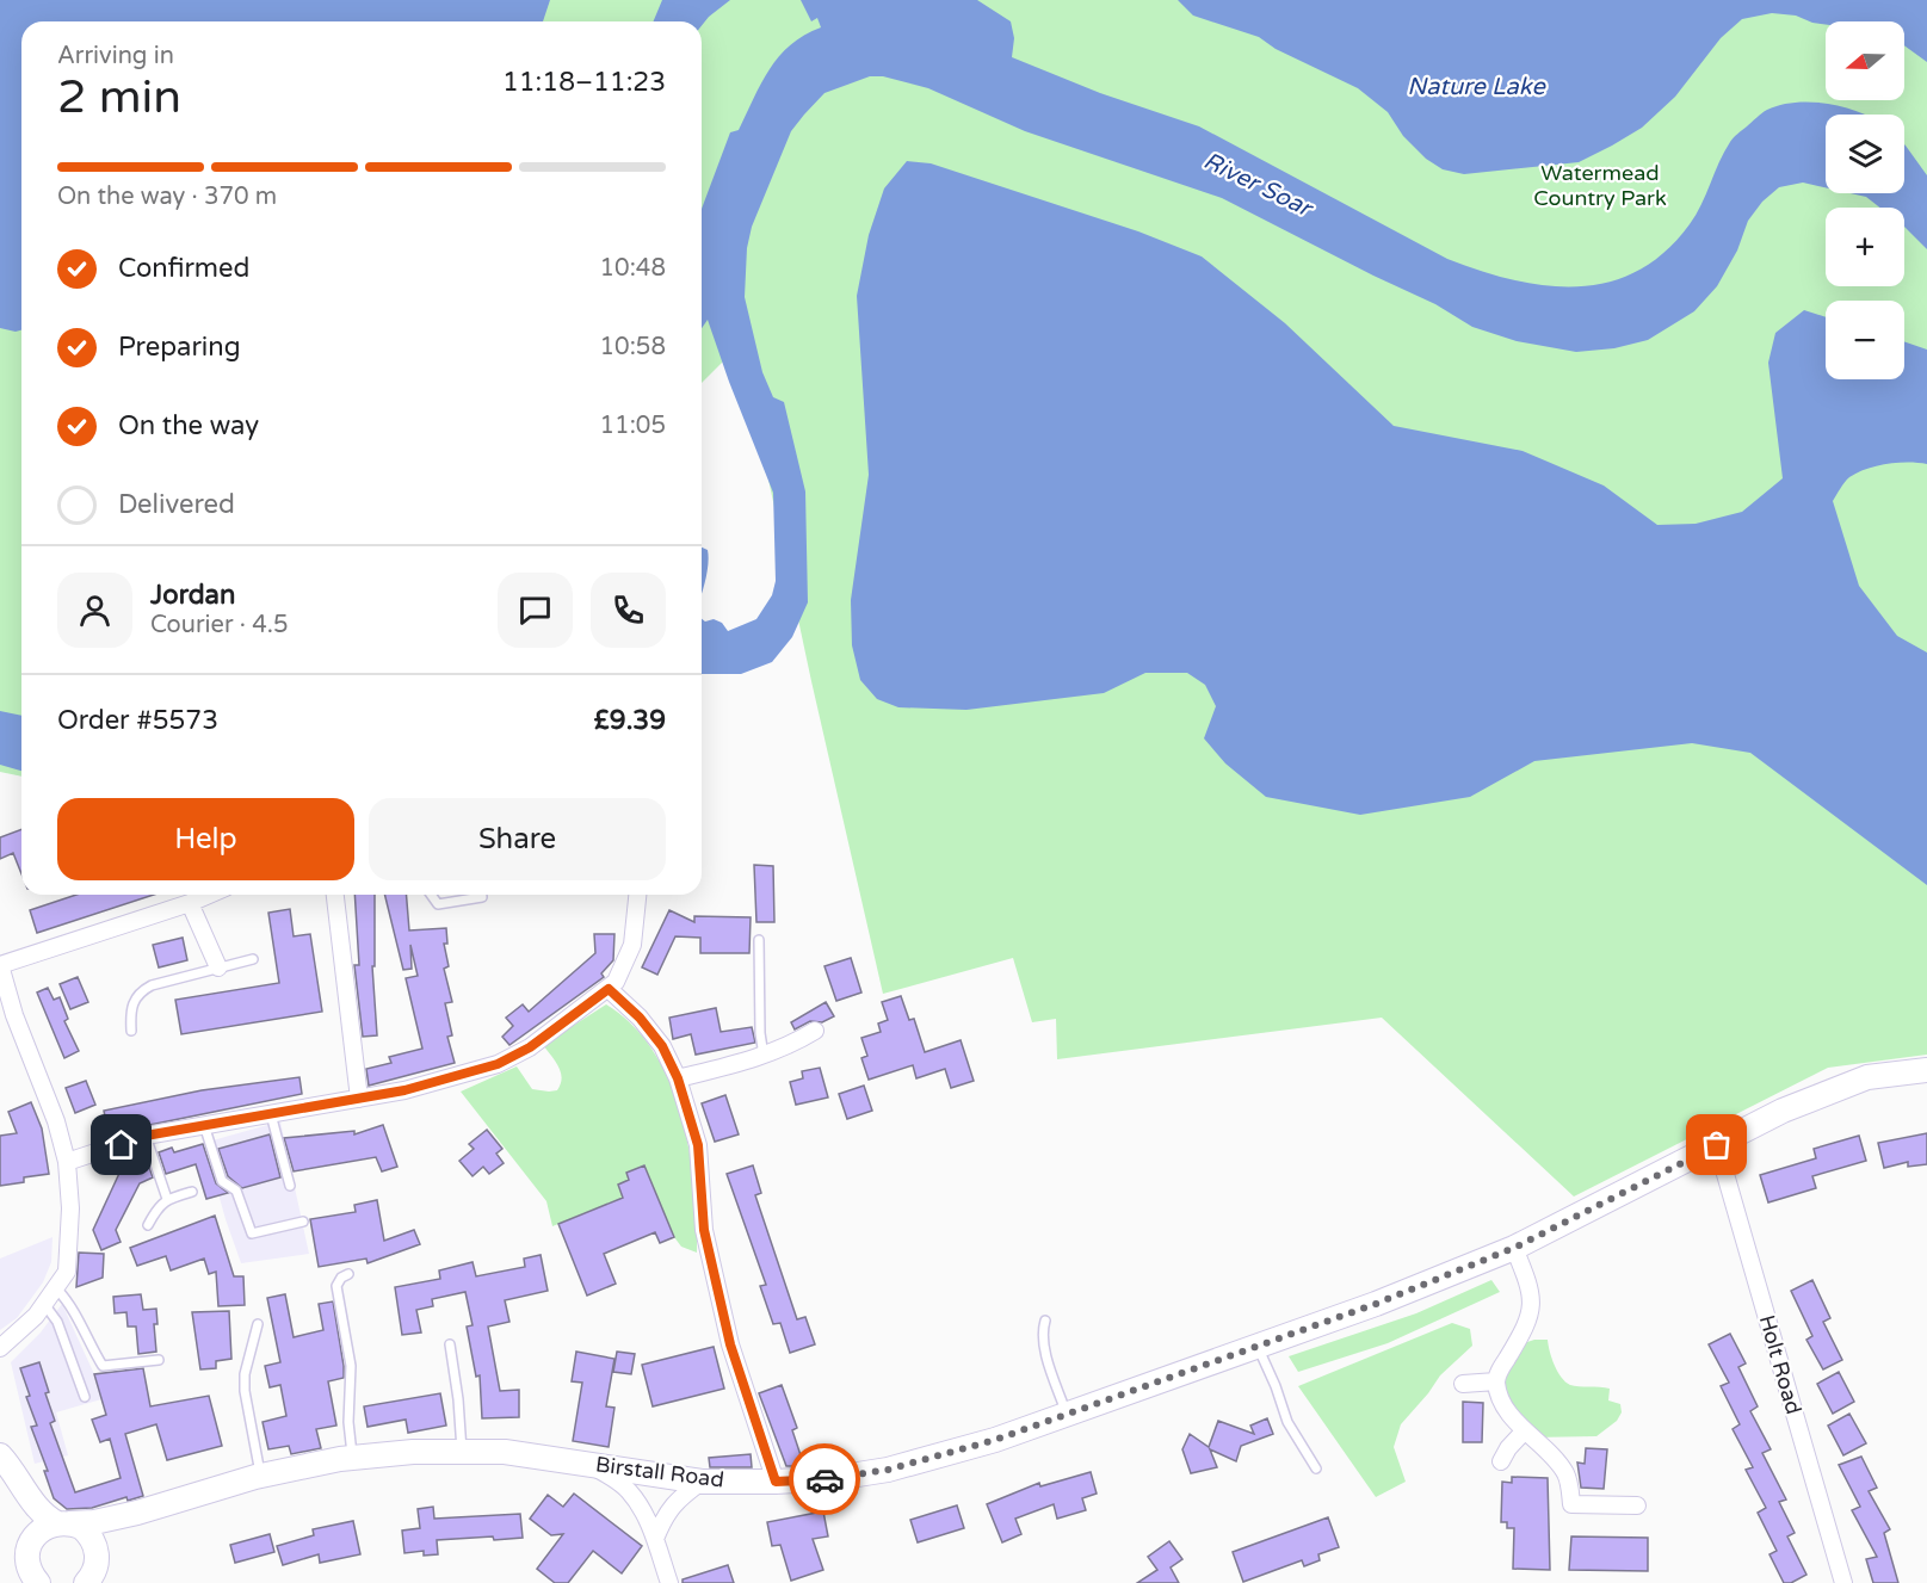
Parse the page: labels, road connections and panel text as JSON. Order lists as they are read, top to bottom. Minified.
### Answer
{"streets":{"street":["Holt Road","Birstall Road"]},"crossings":[["Holt Road","Birstall Road"]],"water":["Nature Lake","River Soar"],"parks":["Watermead Country Park"],"north":"left","page":{"map_buttons":["+","−"],"heading":["2 min","Arriving in","11:18–11:23"],"panel":["Jordan","Courier · 4.5","Order #5573","£9.39"],"bar":"On the way · 370 m","list":[["Confirmed","10:48"],["Preparing","10:58"],["On the way","11:05"],"Delivered"],"buttons":["Help","Share"]}}
